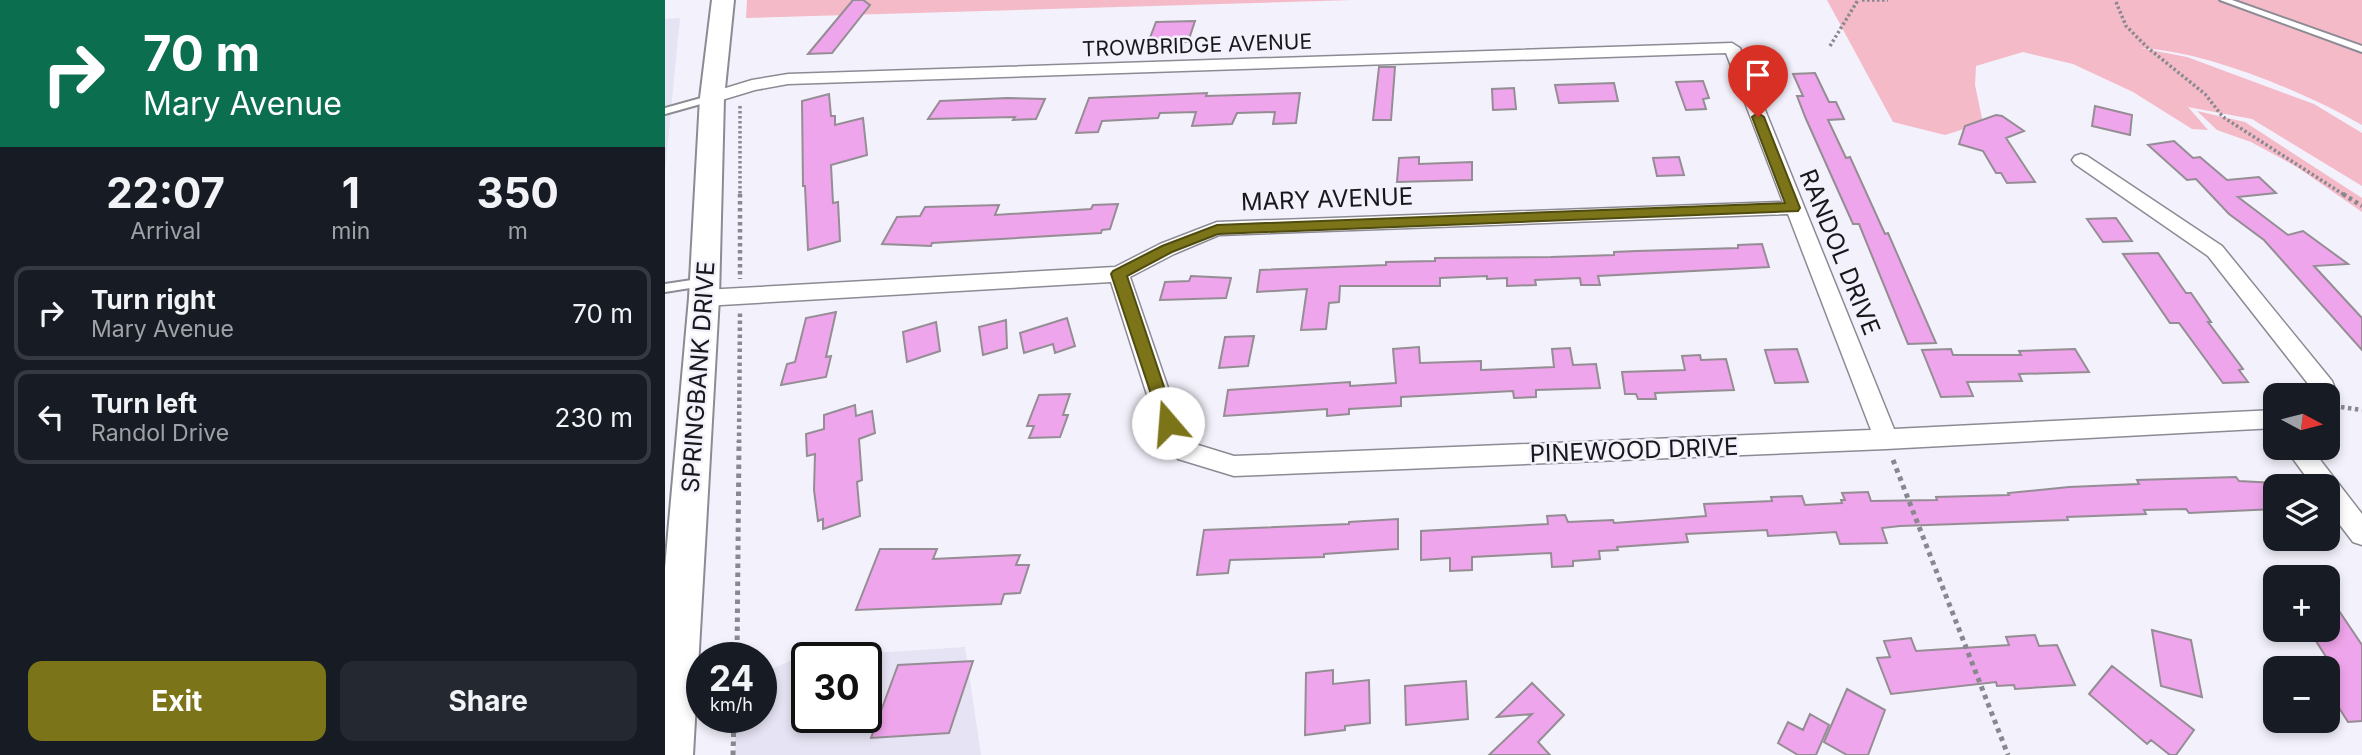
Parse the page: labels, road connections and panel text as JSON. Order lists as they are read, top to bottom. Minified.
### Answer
{"streets":{"main road":["SPRINGBANK DRIVE"],"street":["TROWBRIDGE AVENUE","MARY AVENUE","RANDOL DRIVE","PINEWOOD DRIVE"]},"crossings":[["TROWBRIDGE AVENUE","RANDOL DRIVE"],["TROWBRIDGE AVENUE","SPRINGBANK DRIVE"],["MARY AVENUE","RANDOL DRIVE"],["MARY AVENUE","SPRINGBANK DRIVE"],["MARY AVENUE","PINEWOOD DRIVE"],["RANDOL DRIVE","PINEWOOD DRIVE"]],"north":"right","page":{"turn":["70 m","Mary Avenue"],"eta":["22:07","Arrival","1","min","350","m"],"list":[{"name":"Turn right","note":"Mary Avenue","value":"70 m"},{"name":"Turn left","note":"Randol Drive","value":"230 m"}],"map_buttons":["+","−"],"speed":"24 km/h","limit":"30","buttons":["Exit","Share"]}}
